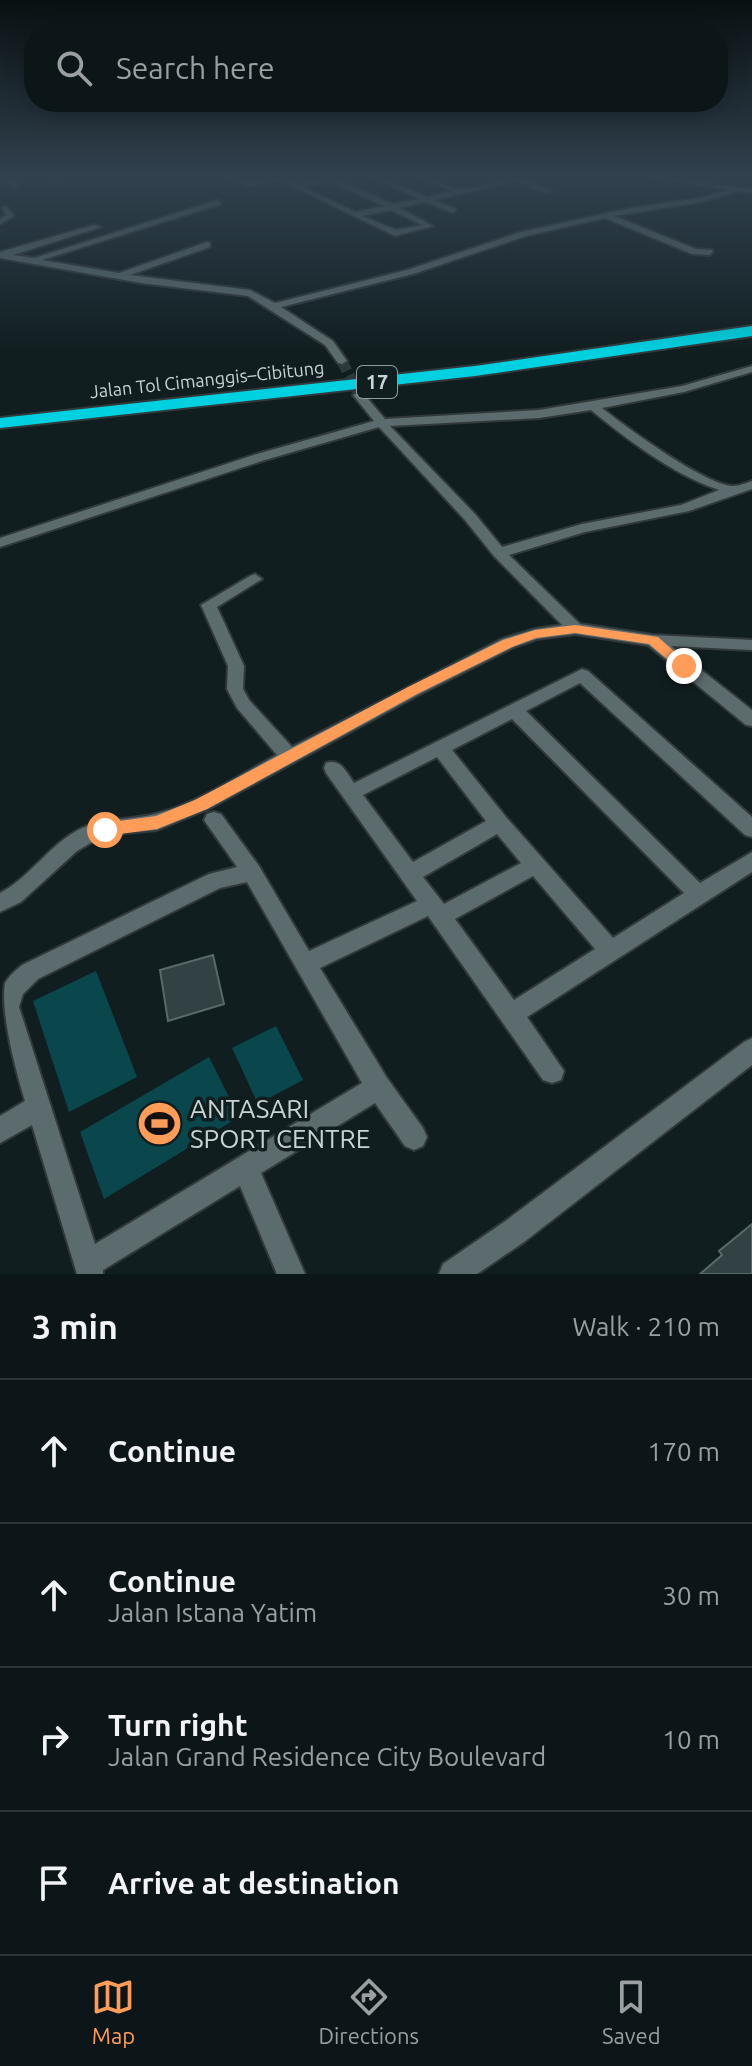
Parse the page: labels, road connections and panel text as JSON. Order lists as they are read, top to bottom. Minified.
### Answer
{"streets":{"highway":["Jalan Tol Cimanggis–Cibitung","17"]},"places":{"sports":["ANTASARI SPORT CENTRE"]},"page":{"search":"Search here","heading":["3 min","Walk · 210 m"],"list":[["Continue","170 m"],["Continue","Jalan Istana Yatim","30 m"],["Turn right","Jalan Grand Residence City Boulevard","10 m"],"Arrive at destination"],"nav":["Map","Directions","Saved"]}}
